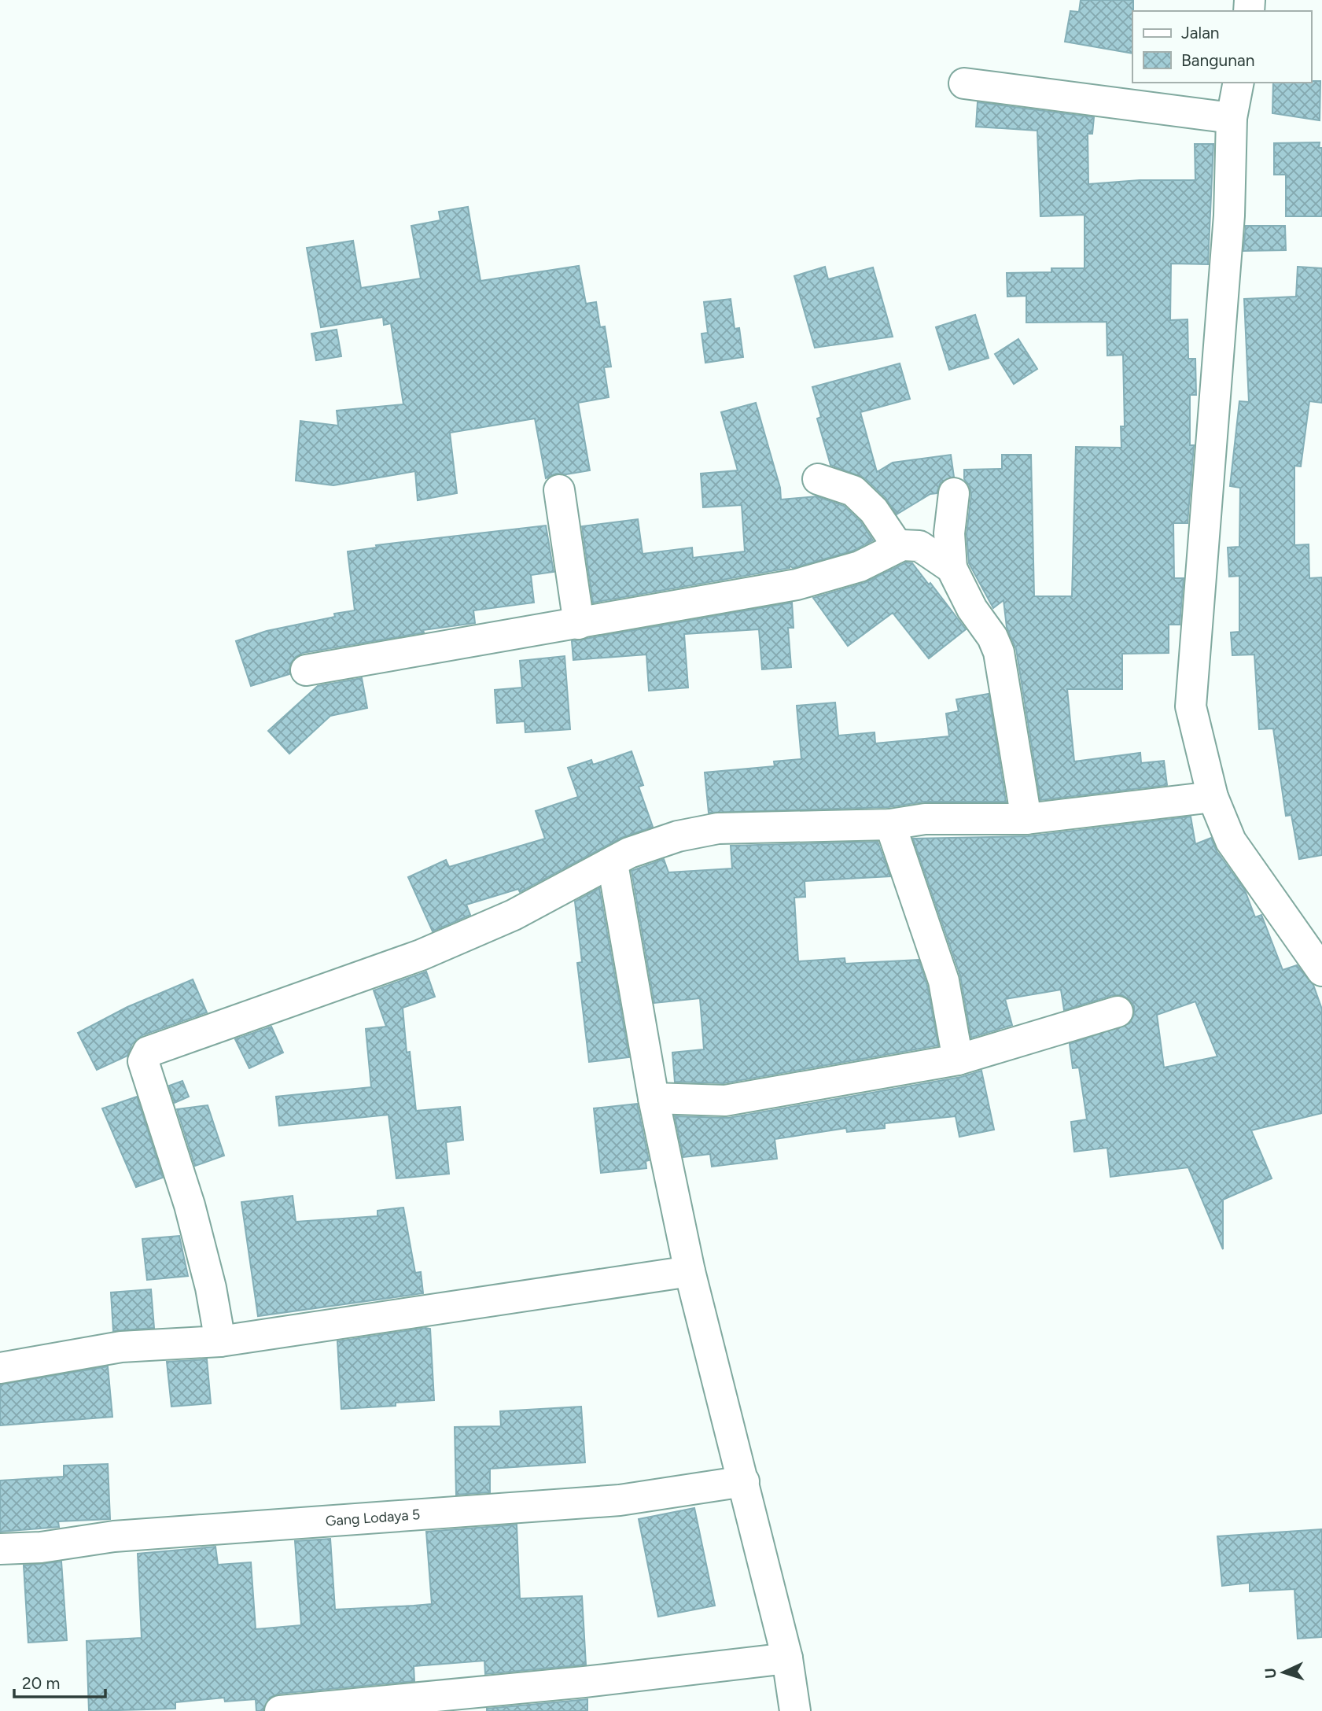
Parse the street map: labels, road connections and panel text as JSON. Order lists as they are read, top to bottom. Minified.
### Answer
{"streets":{"street":["Gang Lodaya 5"]},"legend":["Jalan","Bangunan"],"scale_bar":"20 m","north":"left"}
